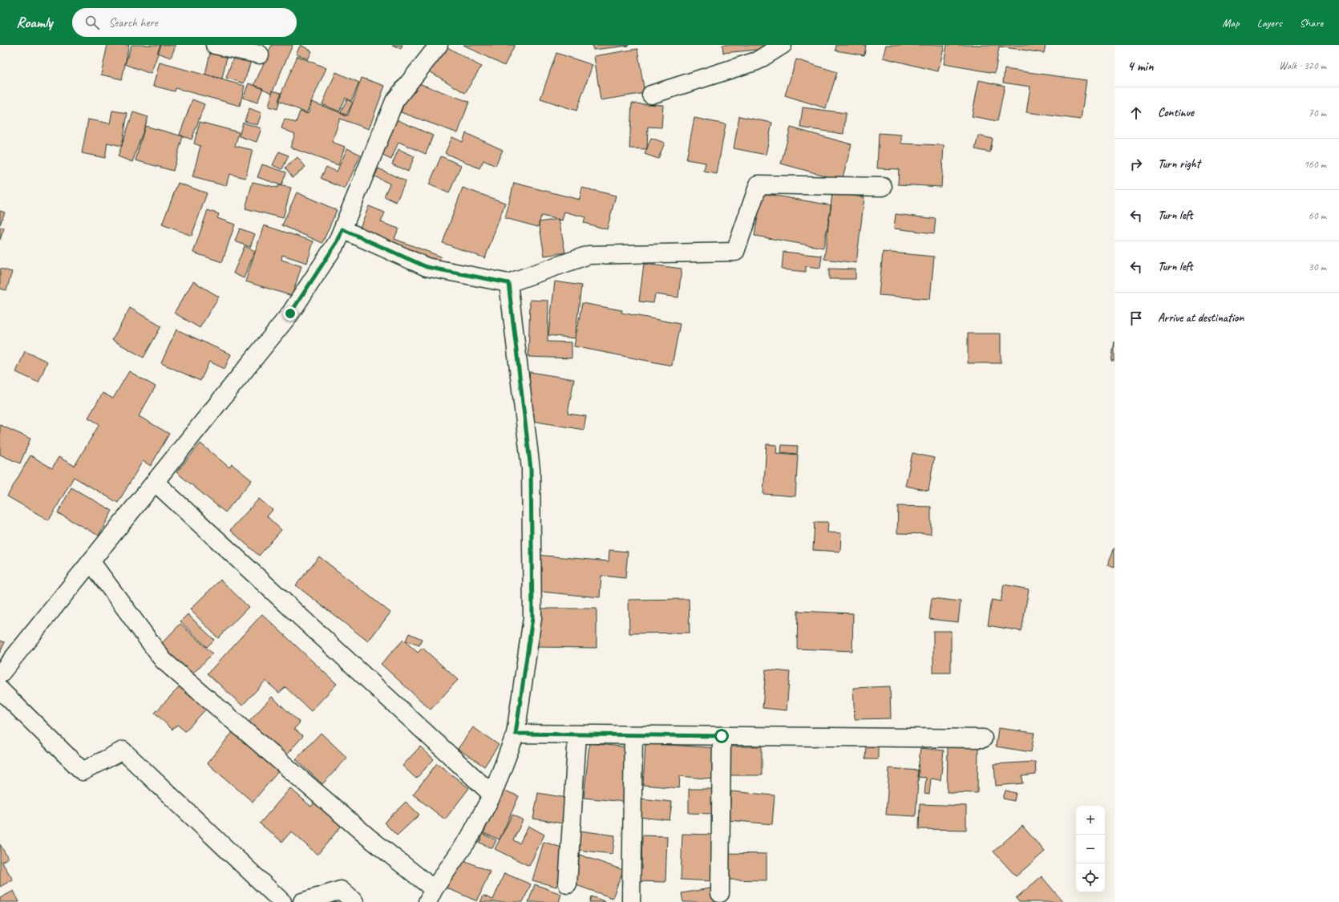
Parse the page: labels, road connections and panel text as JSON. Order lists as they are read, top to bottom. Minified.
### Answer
{"page":{"header":"Roamly","search":"Search here","nav":["Map","Layers","Share"],"heading":["4 min","Walk · 320 m"],"list":[["Continue","70 m"],["Turn right","160 m"],["Turn left","60 m"],["Turn left","30 m"],"Arrive at destination"],"map_buttons":["+","−"]}}
